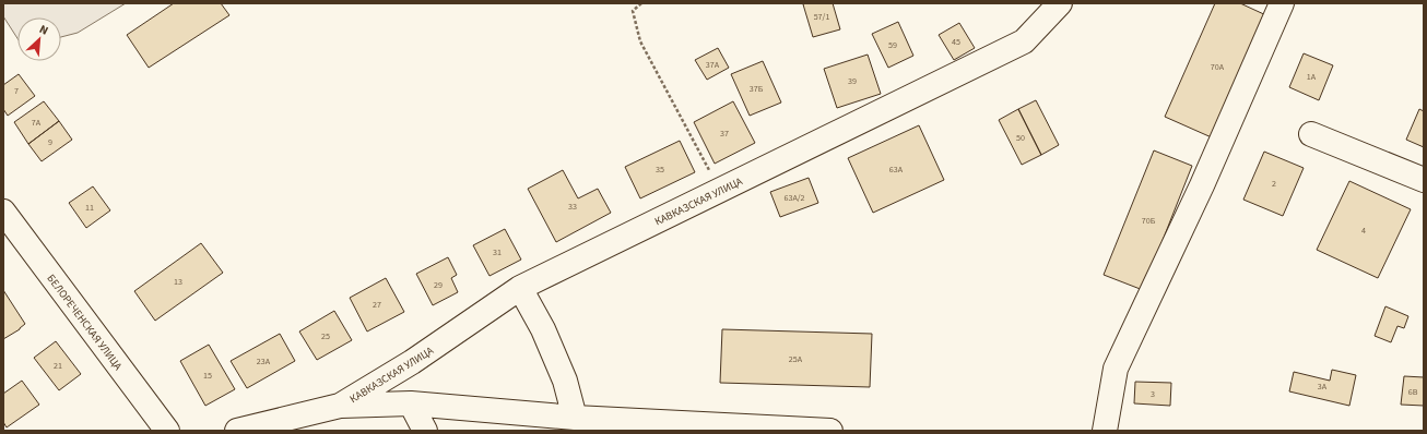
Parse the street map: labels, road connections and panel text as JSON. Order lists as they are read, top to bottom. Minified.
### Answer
{"streets":{"street":["КАВКАЗСКАЯ УЛИЦА","БЕЛОРЕЧЕНСКАЯ УЛИЦА"]},"house_numbers":["57/1","45","59","37А","70А","1А","39","37Б","7","7А","37","50","9","35","63А","2","63А/2","33","11","70Б","4","31","13","29","27","25","25А","23А","21","15","3А","6В","3"],"north":"top right"}
